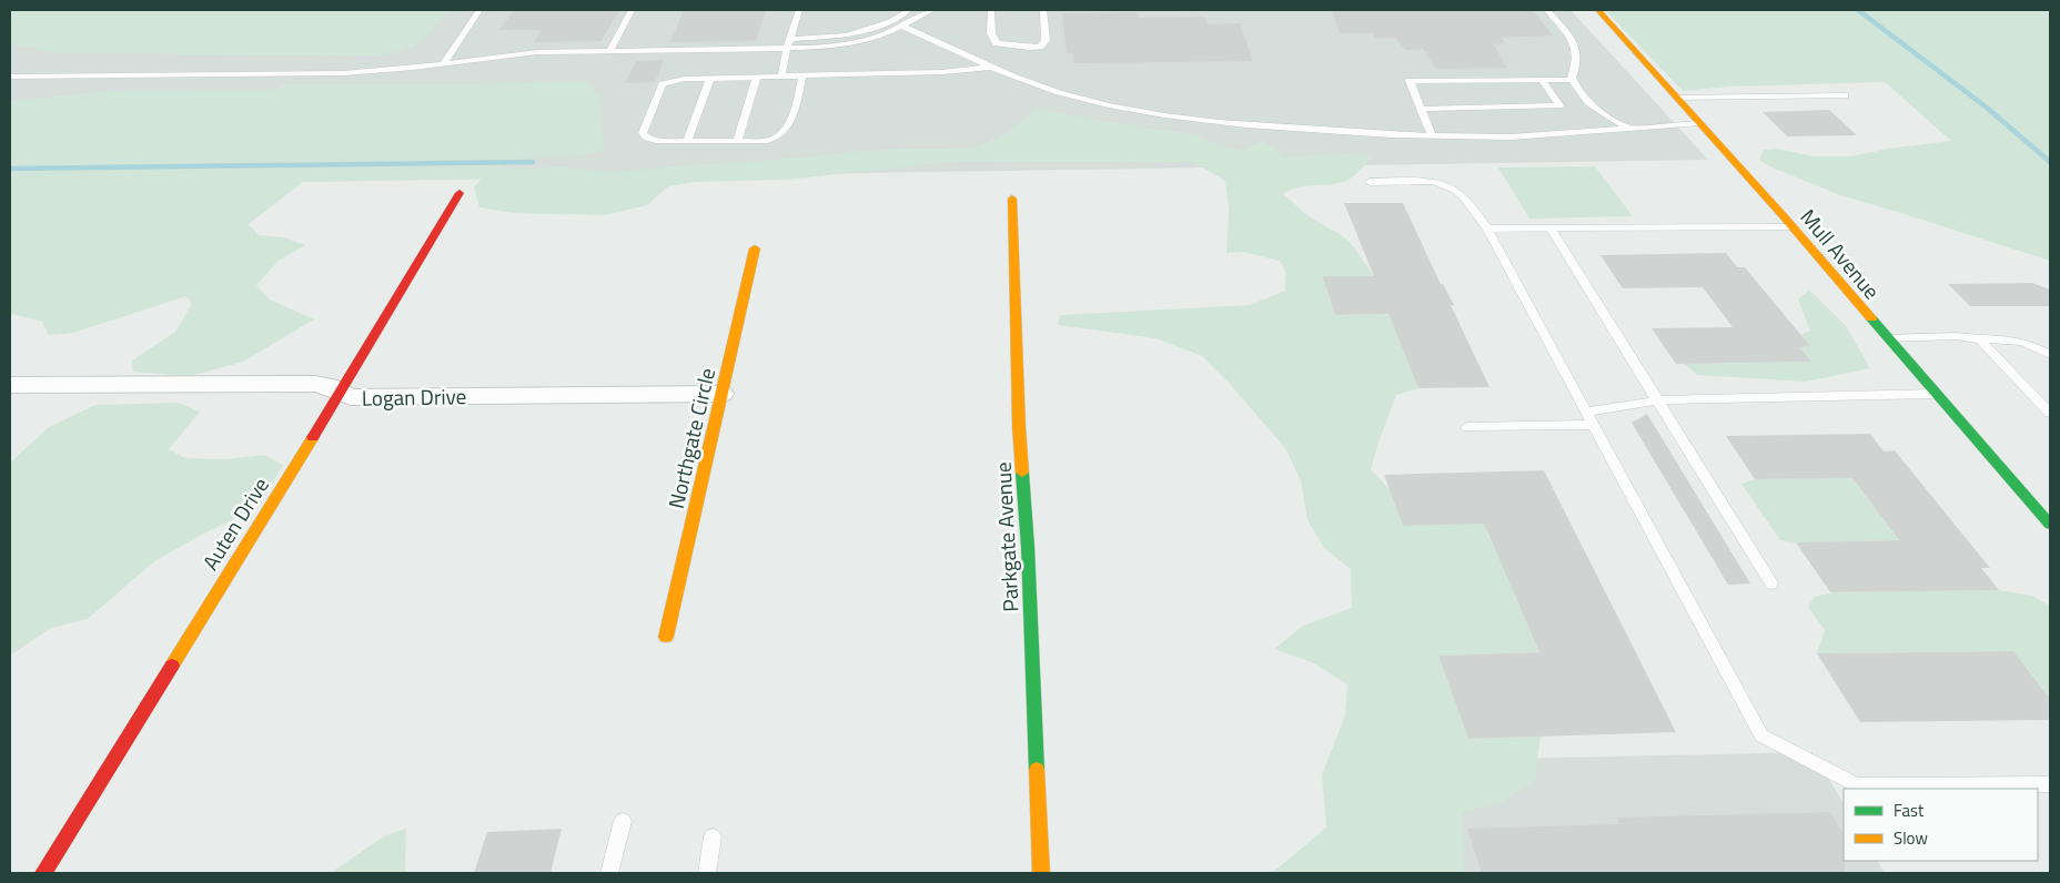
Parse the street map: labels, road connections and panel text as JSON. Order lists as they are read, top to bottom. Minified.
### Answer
{"streets":{"street":["Mull Avenue","Logan Drive","Northgate Circle","Auten Drive","Parkgate Avenue"]},"crossings":[["Logan Drive","Northgate Circle"],["Logan Drive","Auten Drive"]],"legend":["Fast","Slow"]}
